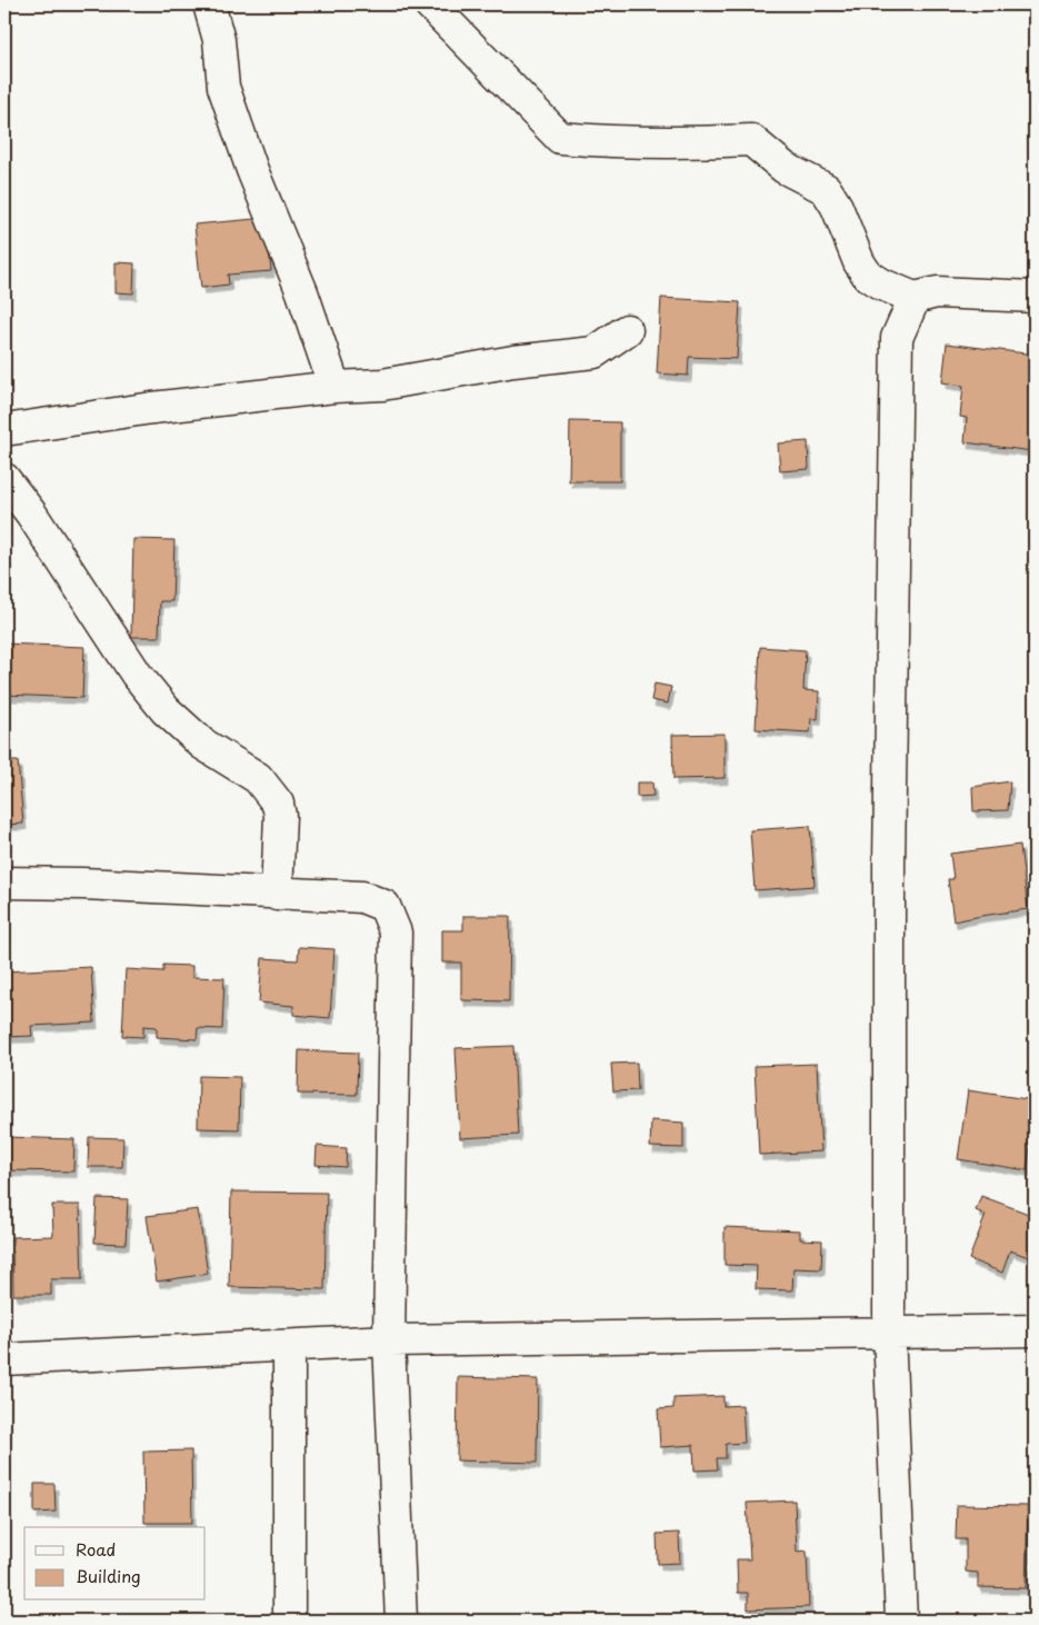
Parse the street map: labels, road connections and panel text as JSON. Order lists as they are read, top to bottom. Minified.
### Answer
{"legend":["Road","Building"]}
